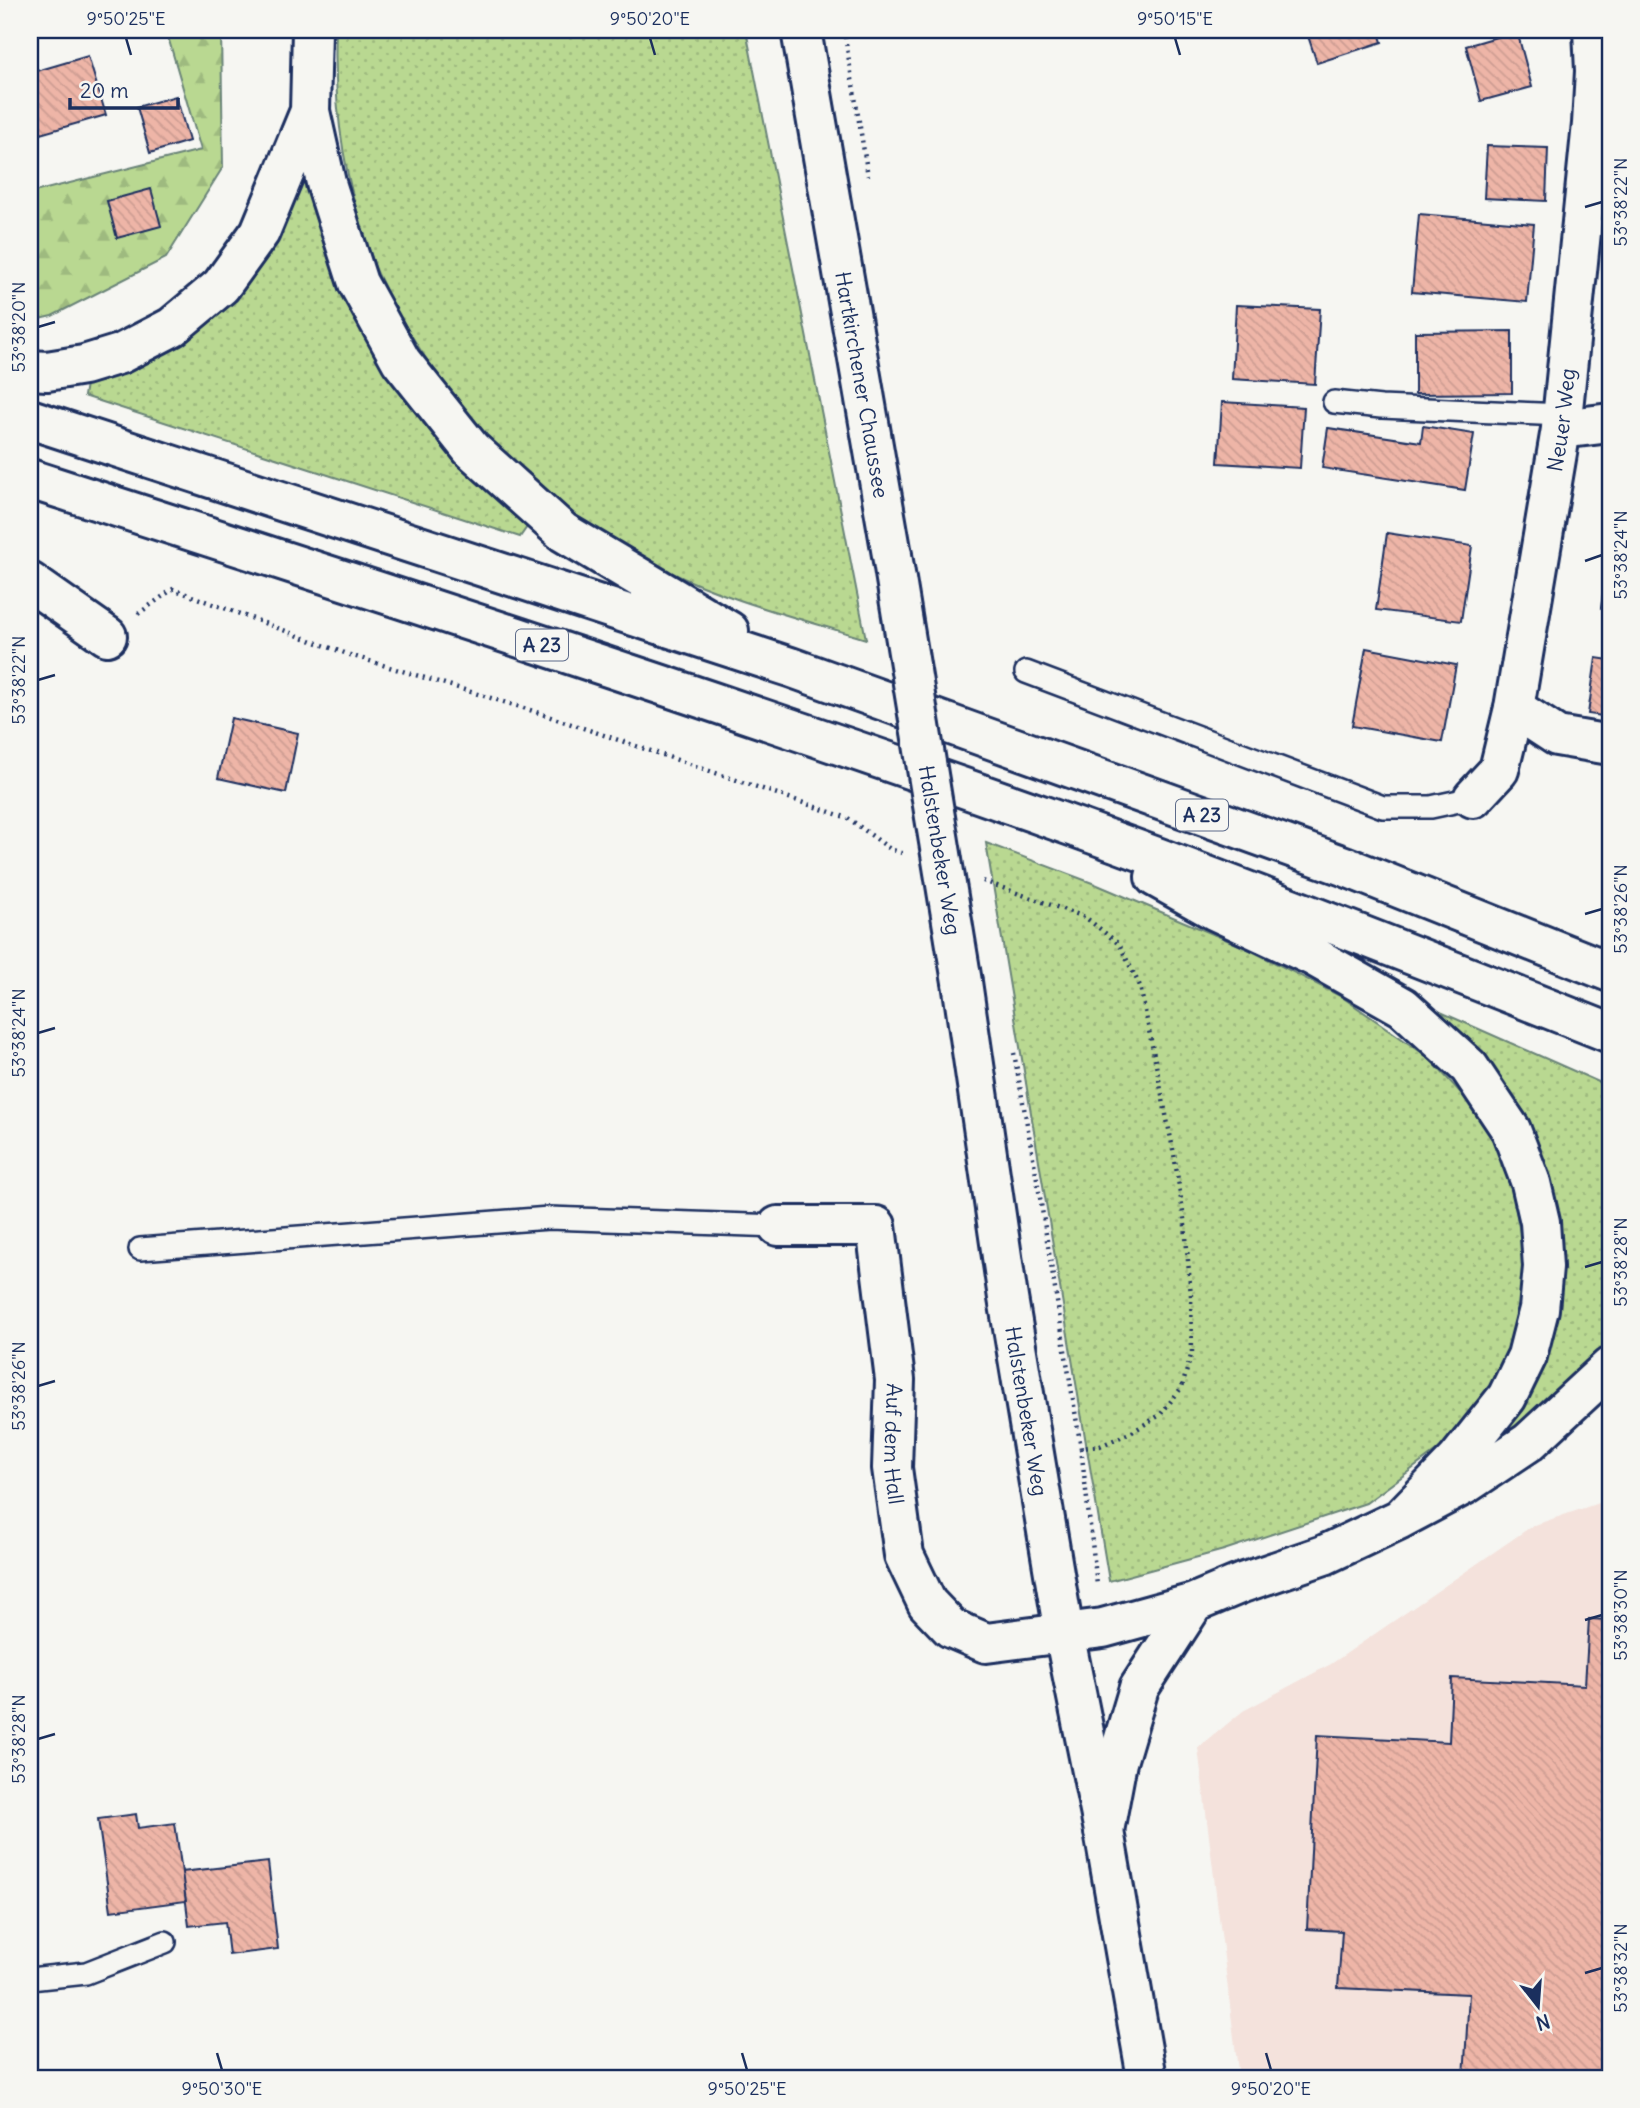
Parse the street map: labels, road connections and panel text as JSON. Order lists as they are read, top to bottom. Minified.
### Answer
{"streets":{"main road":["Hartkirchener Chaussee","Neuer Weg","A 23","Halstenbeker Weg","Auf dem Hall"]},"crossings":[["Hartkirchener Chaussee","Halstenbeker Weg"],["Halstenbeker Weg","Auf dem Hall"]],"scale_bar":"20 m","north":"bottom","coordinates":["9°50'25\"E","9°50'20\"E","9°50'15\"E","53°38'22\"N","53°38'20\"N","53°38'24\"N","53°38'26\"N","53°38'28\"N","53°38'30\"N","53°38'32\"N","9°50'30\"E"]}
